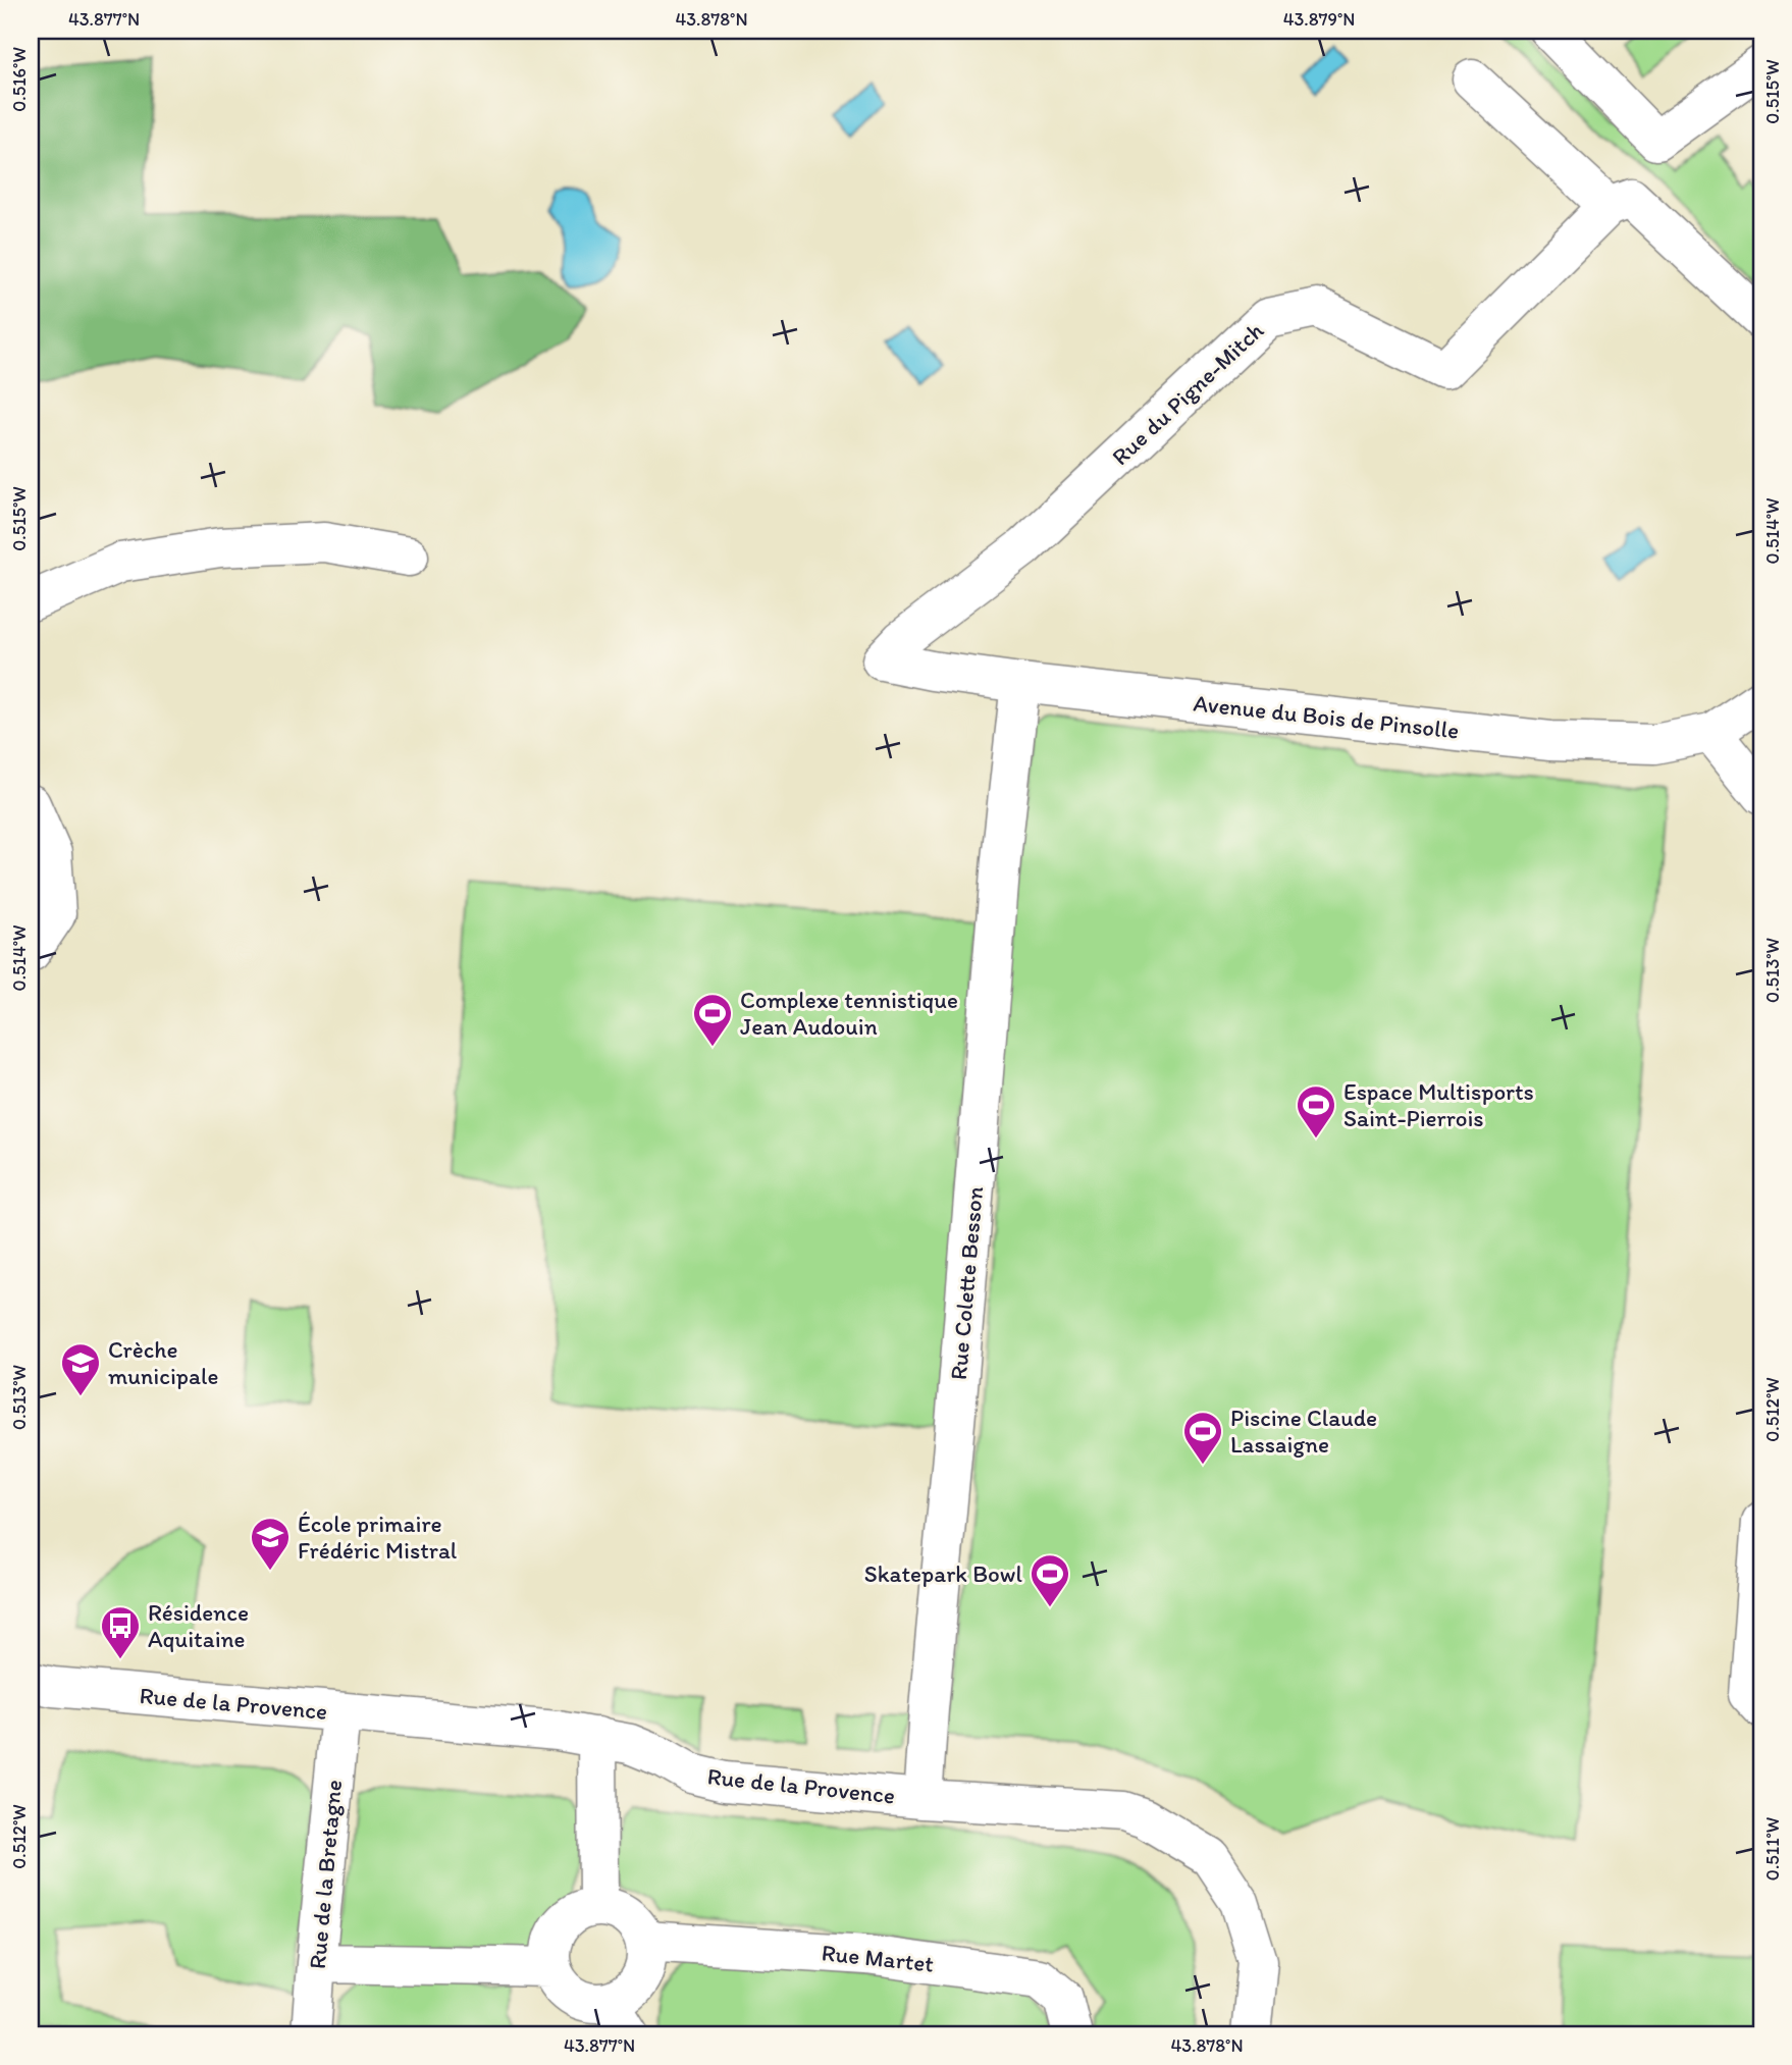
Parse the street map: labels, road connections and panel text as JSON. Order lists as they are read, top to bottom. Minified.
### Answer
{"streets":{"street":["Rue du Pigne-Mitch","Avenue du Bois de Pinsolle","Rue Colette Besson","Rue de la Provence","Rue de la Bretagne","Rue Martet"]},"crossings":[["Rue du Pigne-Mitch","Avenue du Bois de Pinsolle"],["Avenue du Bois de Pinsolle","Rue Colette Besson"],["Rue Colette Besson","Rue de la Provence"],["Rue de la Provence","Rue de la Bretagne"]],"places":{"sports":["Complexe tennistique Jean Audouin","Espace Multisports Saint-Pierrois","Piscine Claude Lassaigne","Skatepark Bowl"],"school or university":["Crèche municipale","École primaire Frédéric Mistral"],"bus stop":["Résidence Aquitaine"]},"coordinates":["43.877°N","43.878°N","43.879°N","0.516°W","0.515°W","0.514°W","0.513°W","0.512°W","0.511°W"]}
